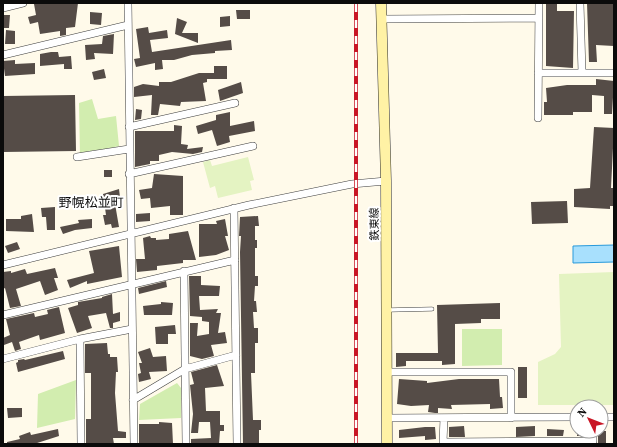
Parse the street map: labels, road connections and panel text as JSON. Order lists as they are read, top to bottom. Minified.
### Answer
{"streets":{"street":["鉄東線"]},"districts":["野幌松並町"],"north":"top left"}
